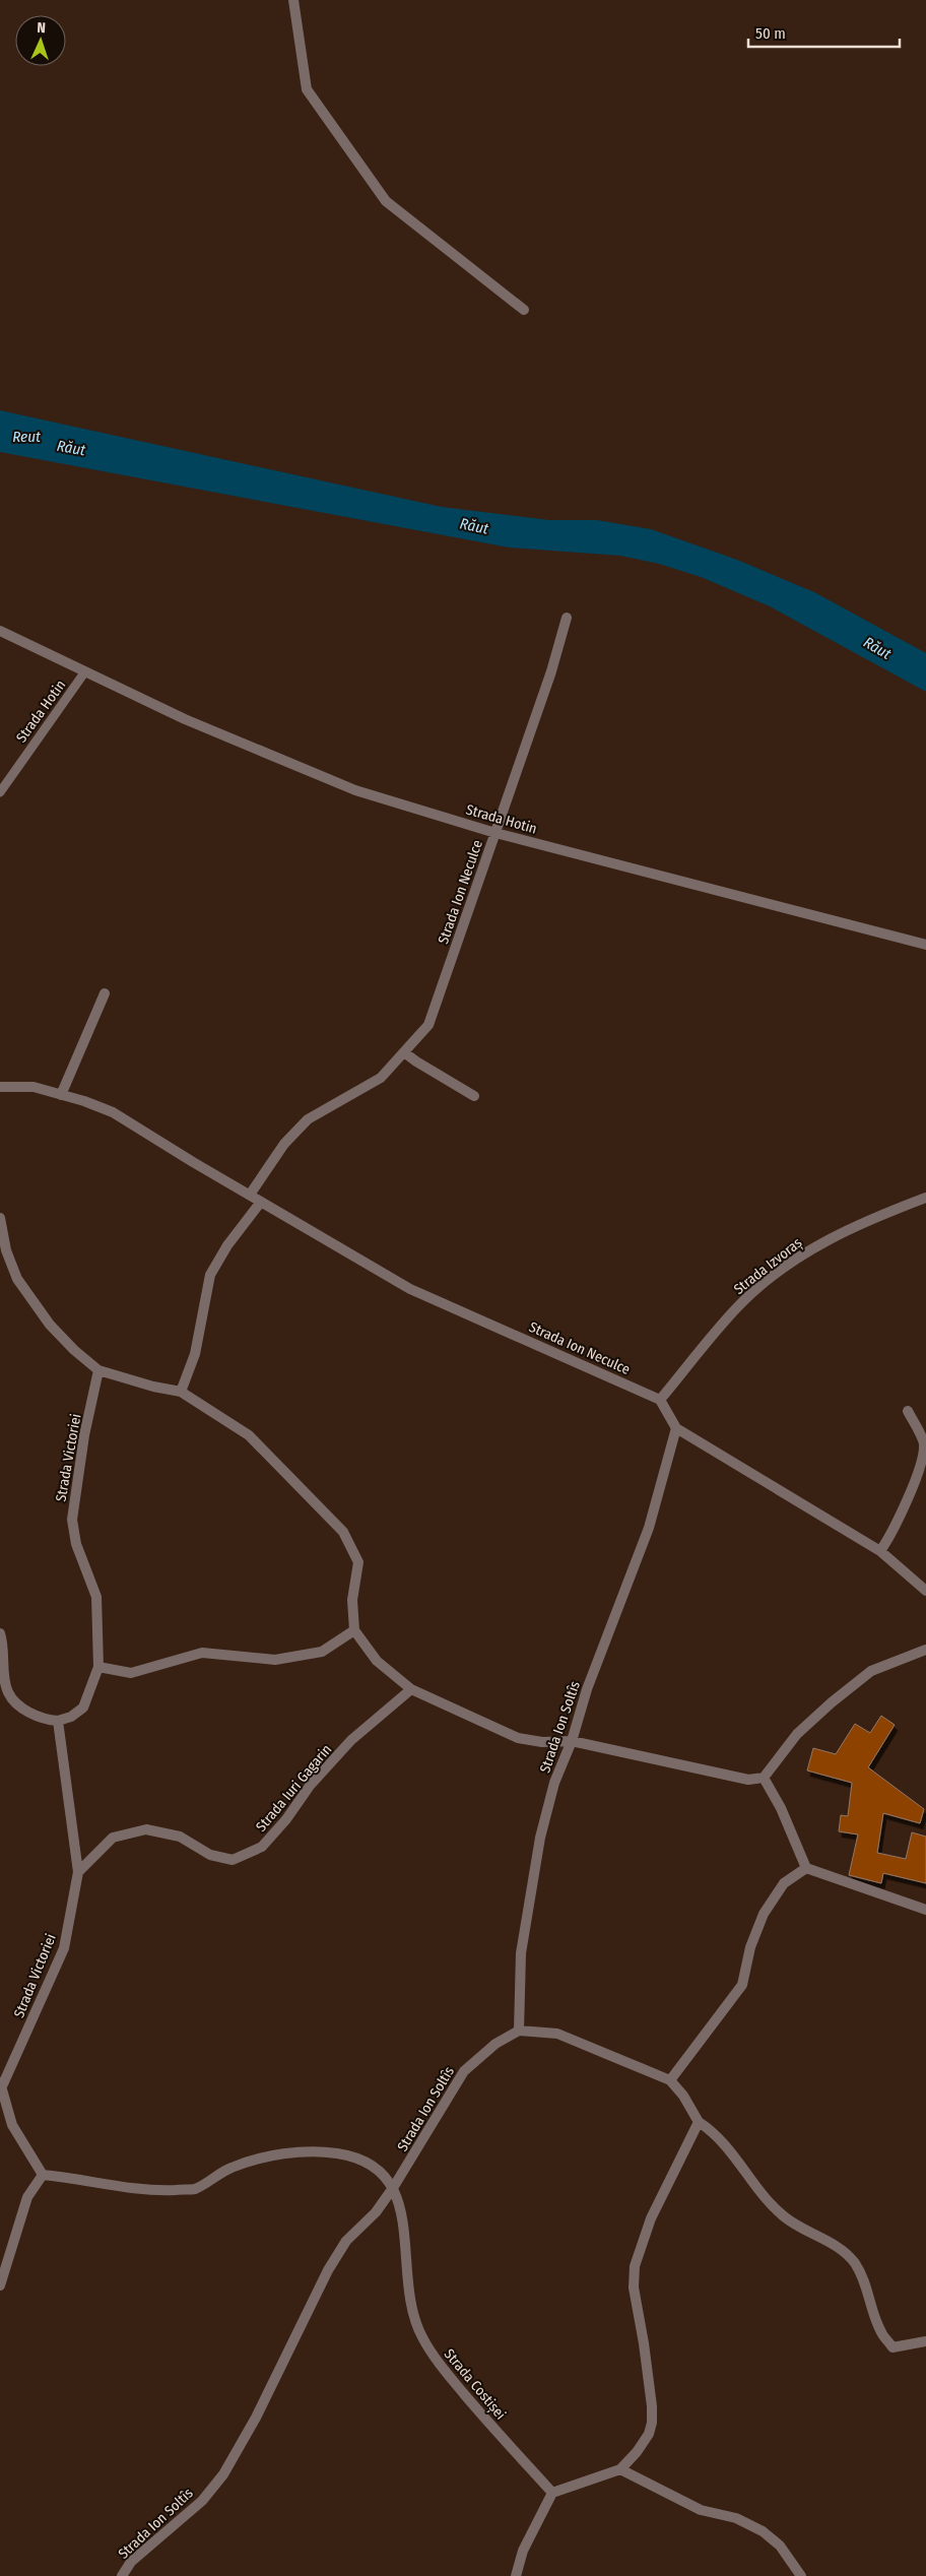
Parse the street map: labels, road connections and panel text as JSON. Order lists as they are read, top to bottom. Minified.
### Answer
{"streets":{"street":["Strada Hotin","Strada Ion Neculce","Strada Izvoraș","Strada Victoriei","Strada Ion Soltîs","Strada Iuri Gagarin","Strada Costișei"]},"crossings":[["Strada Hotin","Strada Ion Neculce"],["Strada Ion Neculce","Strada Izvoraș"],["Strada Victoriei","Strada Iuri Gagarin"],["Strada Ion Soltîs","Strada Costișei"]],"water":["Reut","Răut"],"scale_bar":"50 m","north":"top"}
